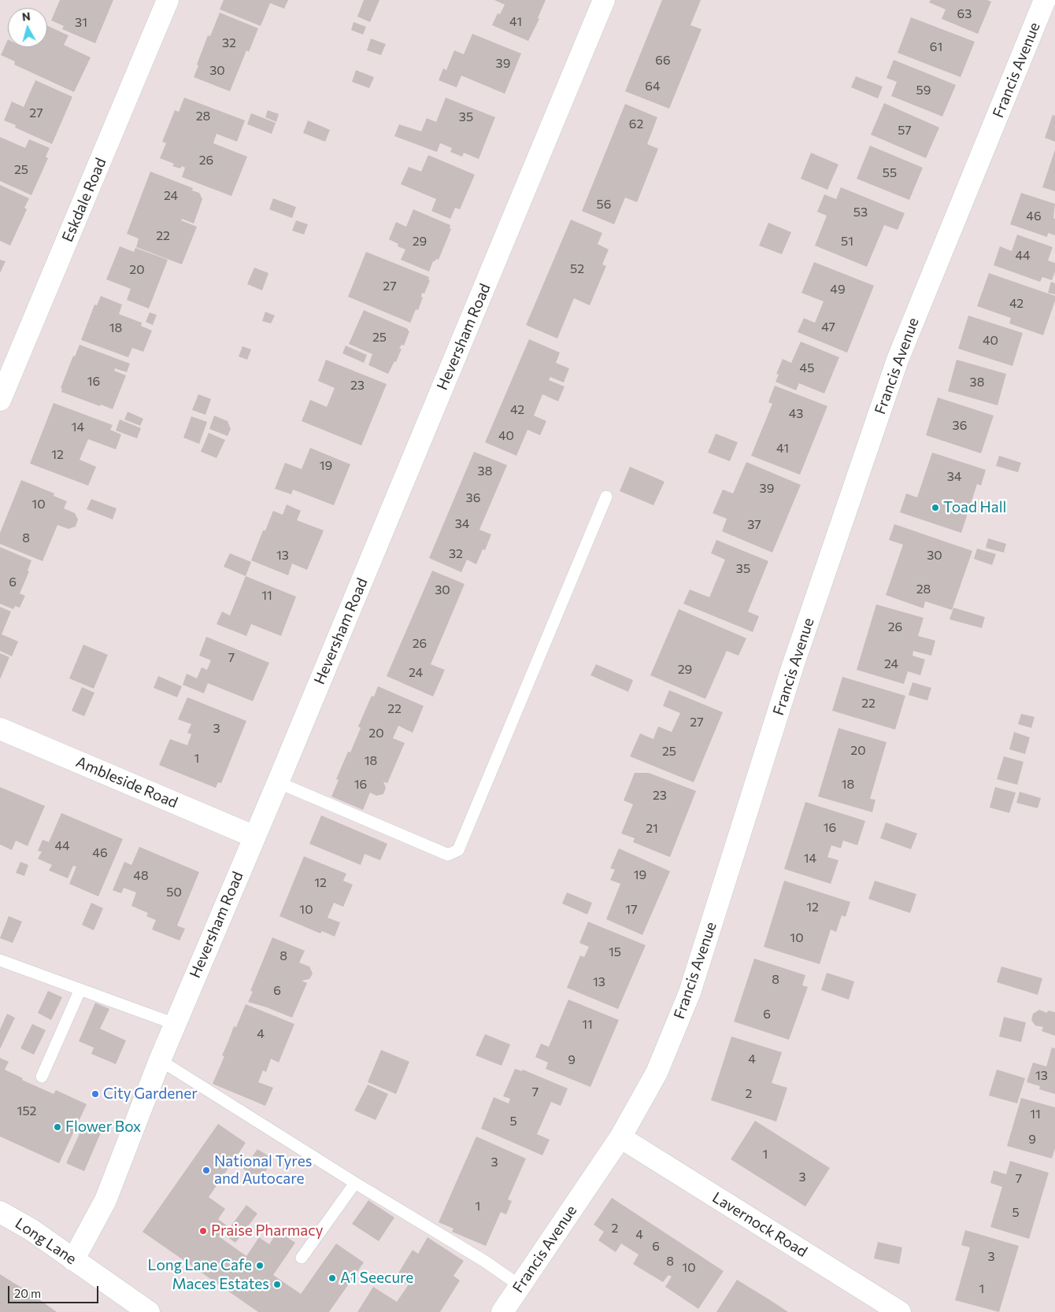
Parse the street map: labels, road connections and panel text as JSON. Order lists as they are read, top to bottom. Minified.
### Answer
{"streets":{"street":["Francis Avenue","Eskdale Road","Heversham Road","Ambleside Road","Lavernock Road","Long Lane"]},"crossings":[["Francis Avenue","Lavernock Road"],["Heversham Road","Ambleside Road"],["Heversham Road","Long Lane"]],"places":["Toad Hall","City Gardener","Flower Box","National Tyres and Autocare","Praise Pharmacy","Long Lane Cafe","A1 Seecure","Maces Estates"],"house_numbers":["63","41","31","32","61","66","39","30","64","59","27","28","35","62","57","26","25","55","24","56","53","46","22","29","51","44","52","20","27","49","42","47","18","25","40","45","16","38","23","42","43","36","14","40","41","12","19","38","34","39","36","10","34","37","8","32","13","30","35","6","28","30","11","26","26","7","24","29","24","22","22","27","3","20","20","25","1","18","16","18","23","16","21","44","46","14","19","48","12","50","12","10","17","10","15","8","8","13","6","6","11","4","4","9","13","7","2","152","11","5","9","1","3","3","7","1","5","2","4","6","3","8","10","1"],"scale_bar":"20 m","north":"top"}
